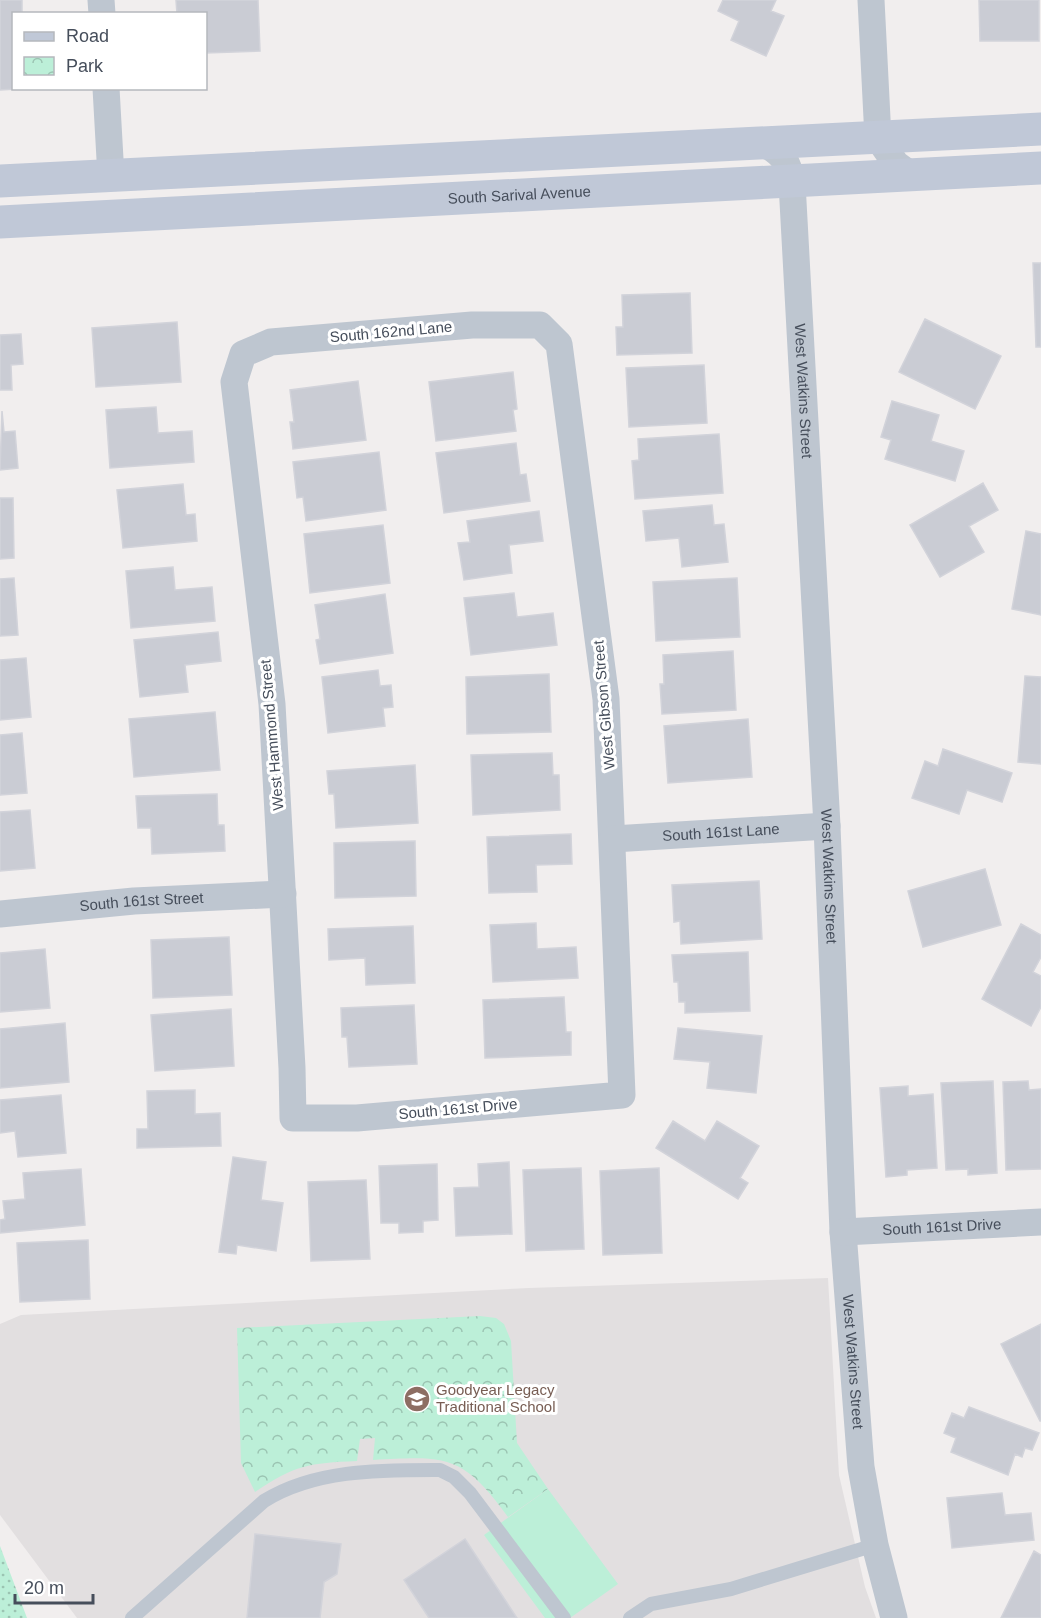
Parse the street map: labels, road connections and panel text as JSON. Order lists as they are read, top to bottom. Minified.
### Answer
{"streets":{"main road":["South Sarival Avenue"],"street":["South 162nd Lane","West Watkins Street","West Gibson Street","West Hammond Street","South 161st Lane","South 161st Street","South 161st Drive"]},"crossings":[["South Sarival Avenue","West Watkins Street"],["South 162nd Lane","West Gibson Street"],["South 162nd Lane","West Hammond Street"],["West Watkins Street","South 161st Lane"],["West Watkins Street","South 161st Drive"],["West Gibson Street","South 161st Lane"],["West Gibson Street","South 161st Drive"],["West Hammond Street","South 161st Street"],["West Hammond Street","South 161st Drive"]],"places":{"school or university":["Goodyear Legacy Traditional School"]},"legend":["Road","Park"],"scale_bar":"20 m"}
